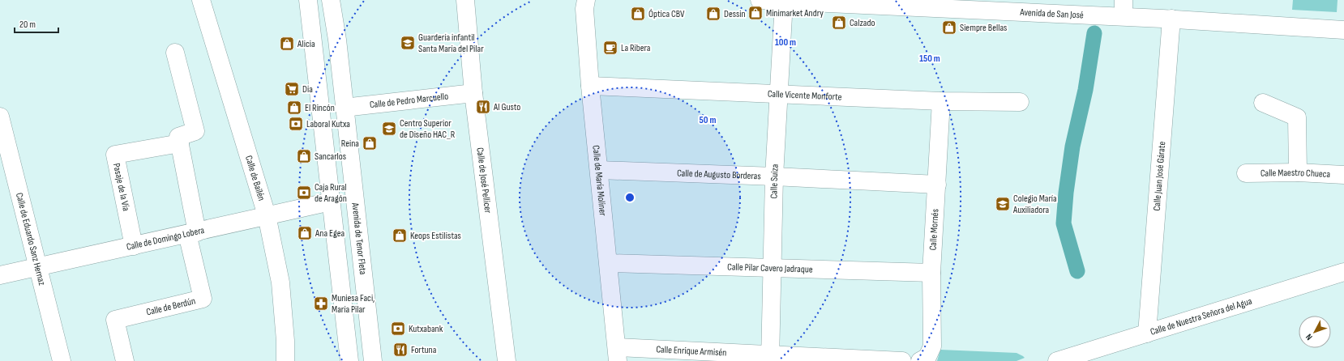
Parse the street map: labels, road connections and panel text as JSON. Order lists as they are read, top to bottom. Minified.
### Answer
{"streets":{"street":["Avenida de San José","Calle Vicente Monforte","Calle de Pedro Marcuello","Calle Maestro Chueca","Calle de Augusto Borderas","Calle Juan José Gárate","Calle de Bailén","Calle de José Pellicer","Calle de María Moliner","Calle Suiza","Pasaje de la Vía","Calle Mornés","Avenida de Tenor Fleta","Calle de Eduardo Sanz Hernaz","Calle de Domingo Lobera","Calle Pilar Cavero Jadraque","Calle de Berdún","Calle de Nuestra Señora del Agua","Calle Enrique Armisén"]},"crossings":[["Avenida de San José","Calle Juan José Gárate"],["Avenida de San José","Calle Suiza"],["Calle Vicente Monforte","Calle de María Moliner"],["Calle Vicente Monforte","Calle Suiza"],["Calle Vicente Monforte","Calle Mornés"],["Calle de Pedro Marcuello","Calle de José Pellicer"],["Calle de Pedro Marcuello","Avenida de Tenor Fleta"],["Calle de Augusto Borderas","Calle de María Moliner"],["Calle de Augusto Borderas","Calle Suiza"],["Calle de Augusto Borderas","Calle Mornés"],["Calle Juan José Gárate","Calle de Nuestra Señora del Agua"],["Calle de Bailén","Calle de Domingo Lobera"],["Calle de María Moliner","Calle Pilar Cavero Jadraque"],["Calle de María Moliner","Calle Enrique Armisén"],["Calle Suiza","Calle Pilar Cavero Jadraque"],["Calle Suiza","Calle Enrique Armisén"],["Pasaje de la Vía","Calle de Domingo Lobera"],["Calle Mornés","Calle Pilar Cavero Jadraque"],["Calle de Eduardo Sanz Hernaz","Calle de Domingo Lobera"],["Calle de Domingo Lobera","Calle de Berdún"]],"places":{"shop":["Minimarket Andry","Óptica CBV","Dessin","Calzado","Siempre Bellas","Alicia","El Rincón","Reina","Sancarlos","Ana Egea","Keops Estilistas"],"school or university":["Guardería infantil Santa María del Pilar","Centro Superior de Diseño HAC_R","Colegio María Auxiliadora"],"cafe":["La Ribera"],"supermarket":["Dia"],"restaurant":["Al Gusto","Fortuna"],"bank":["Laboral Kutxa","Caja Rural de Aragón","Kutxabank"],"pharmacy":["Muniesa Faci, María Pilar"]},"scale_bar":"20 m","north":"bottom left","rings":["100 m","150 m","50 m"]}
